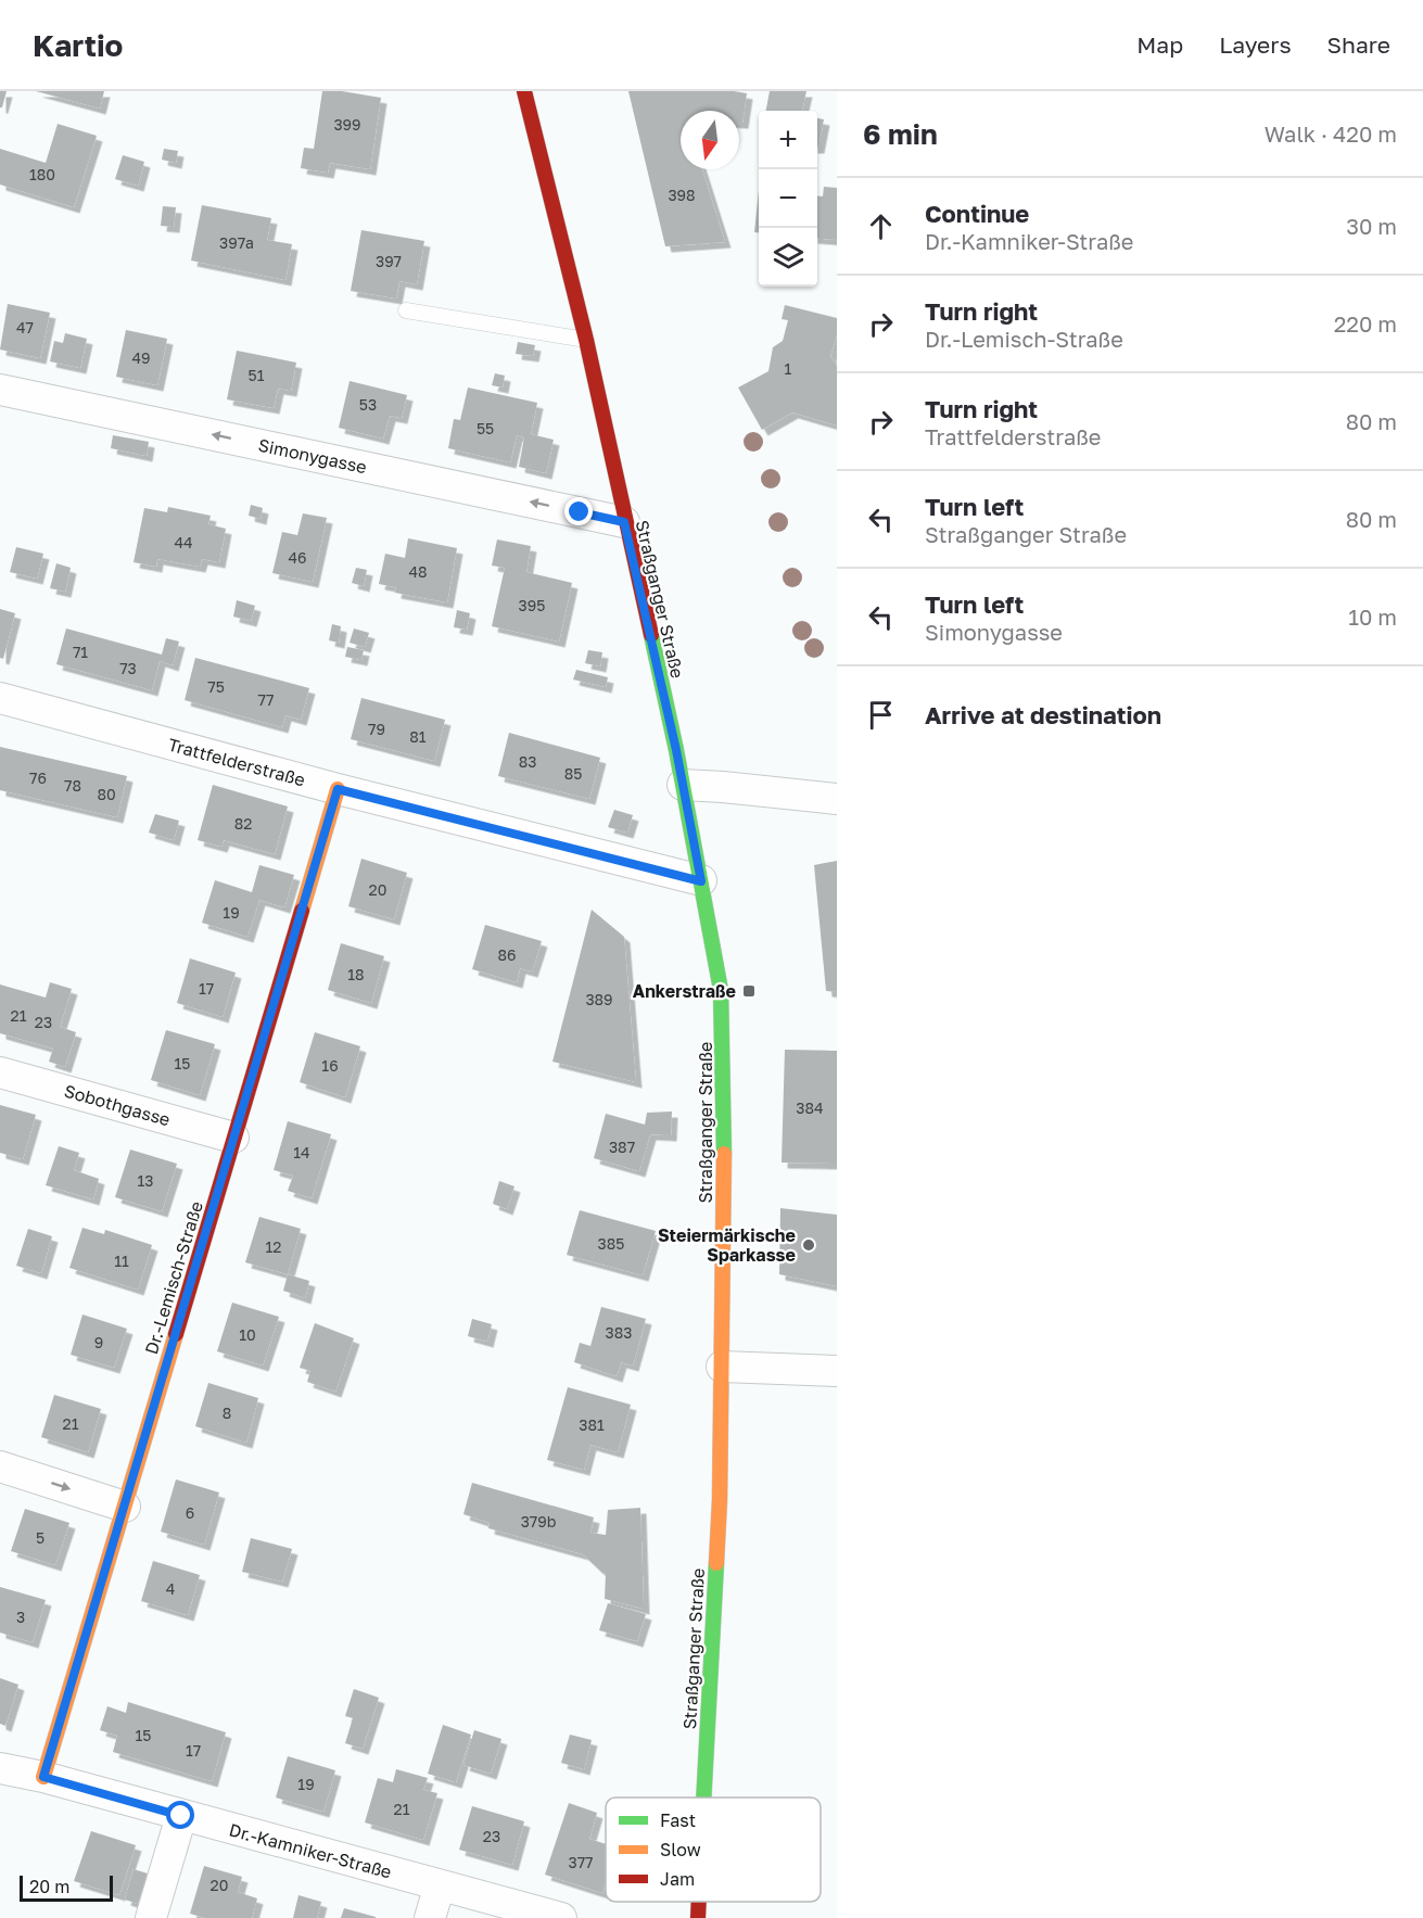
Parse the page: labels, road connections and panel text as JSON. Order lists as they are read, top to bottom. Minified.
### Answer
{"streets":{"street":["Simonygasse","Straßganger Straße","Trattfelderstraße","Sobothgasse","Dr.-Lemisch-Straße","Dr.-Kamniker-Straße"]},"crossings":[["Simonygasse","Straßganger Straße"],["Straßganger Straße","Trattfelderstraße"],["Trattfelderstraße","Dr.-Lemisch-Straße"],["Sobothgasse","Dr.-Lemisch-Straße"],["Dr.-Lemisch-Straße","Dr.-Kamniker-Straße"]],"one_way":["Simonygasse"],"places":{"transit":["Ankerstraße"],"other":["Steiermärkische Sparkasse"]},"house_numbers":["399","180","398","397a","397","47","49","1","51","53","55","44","46","48","395","71","73","75","77","79","81","83","85","76","78","80","82","20","19","86","18","17","389","21","23","15","16","384","387","14","13","385","12","11","383","10","9","8","21","381","6","379b","5","4","3","15","17","19","21","23","377","20"],"legend":["Fast","Slow","Jam"],"scale_bar":"20 m","north":"bottom","page":{"header":"Kartio","nav":["Map","Layers","Share"],"heading":["6 min","Walk · 420 m"],"map_buttons":["+","−"],"list":[["Continue","Dr.-Kamniker-Straße","30 m"],["Turn right","Dr.-Lemisch-Straße","220 m"],["Turn right","Trattfelderstraße","80 m"],["Turn left","Straßganger Straße","80 m"],["Turn left","Simonygasse","10 m"],"Arrive at destination"],"scale":"20 m"}}
